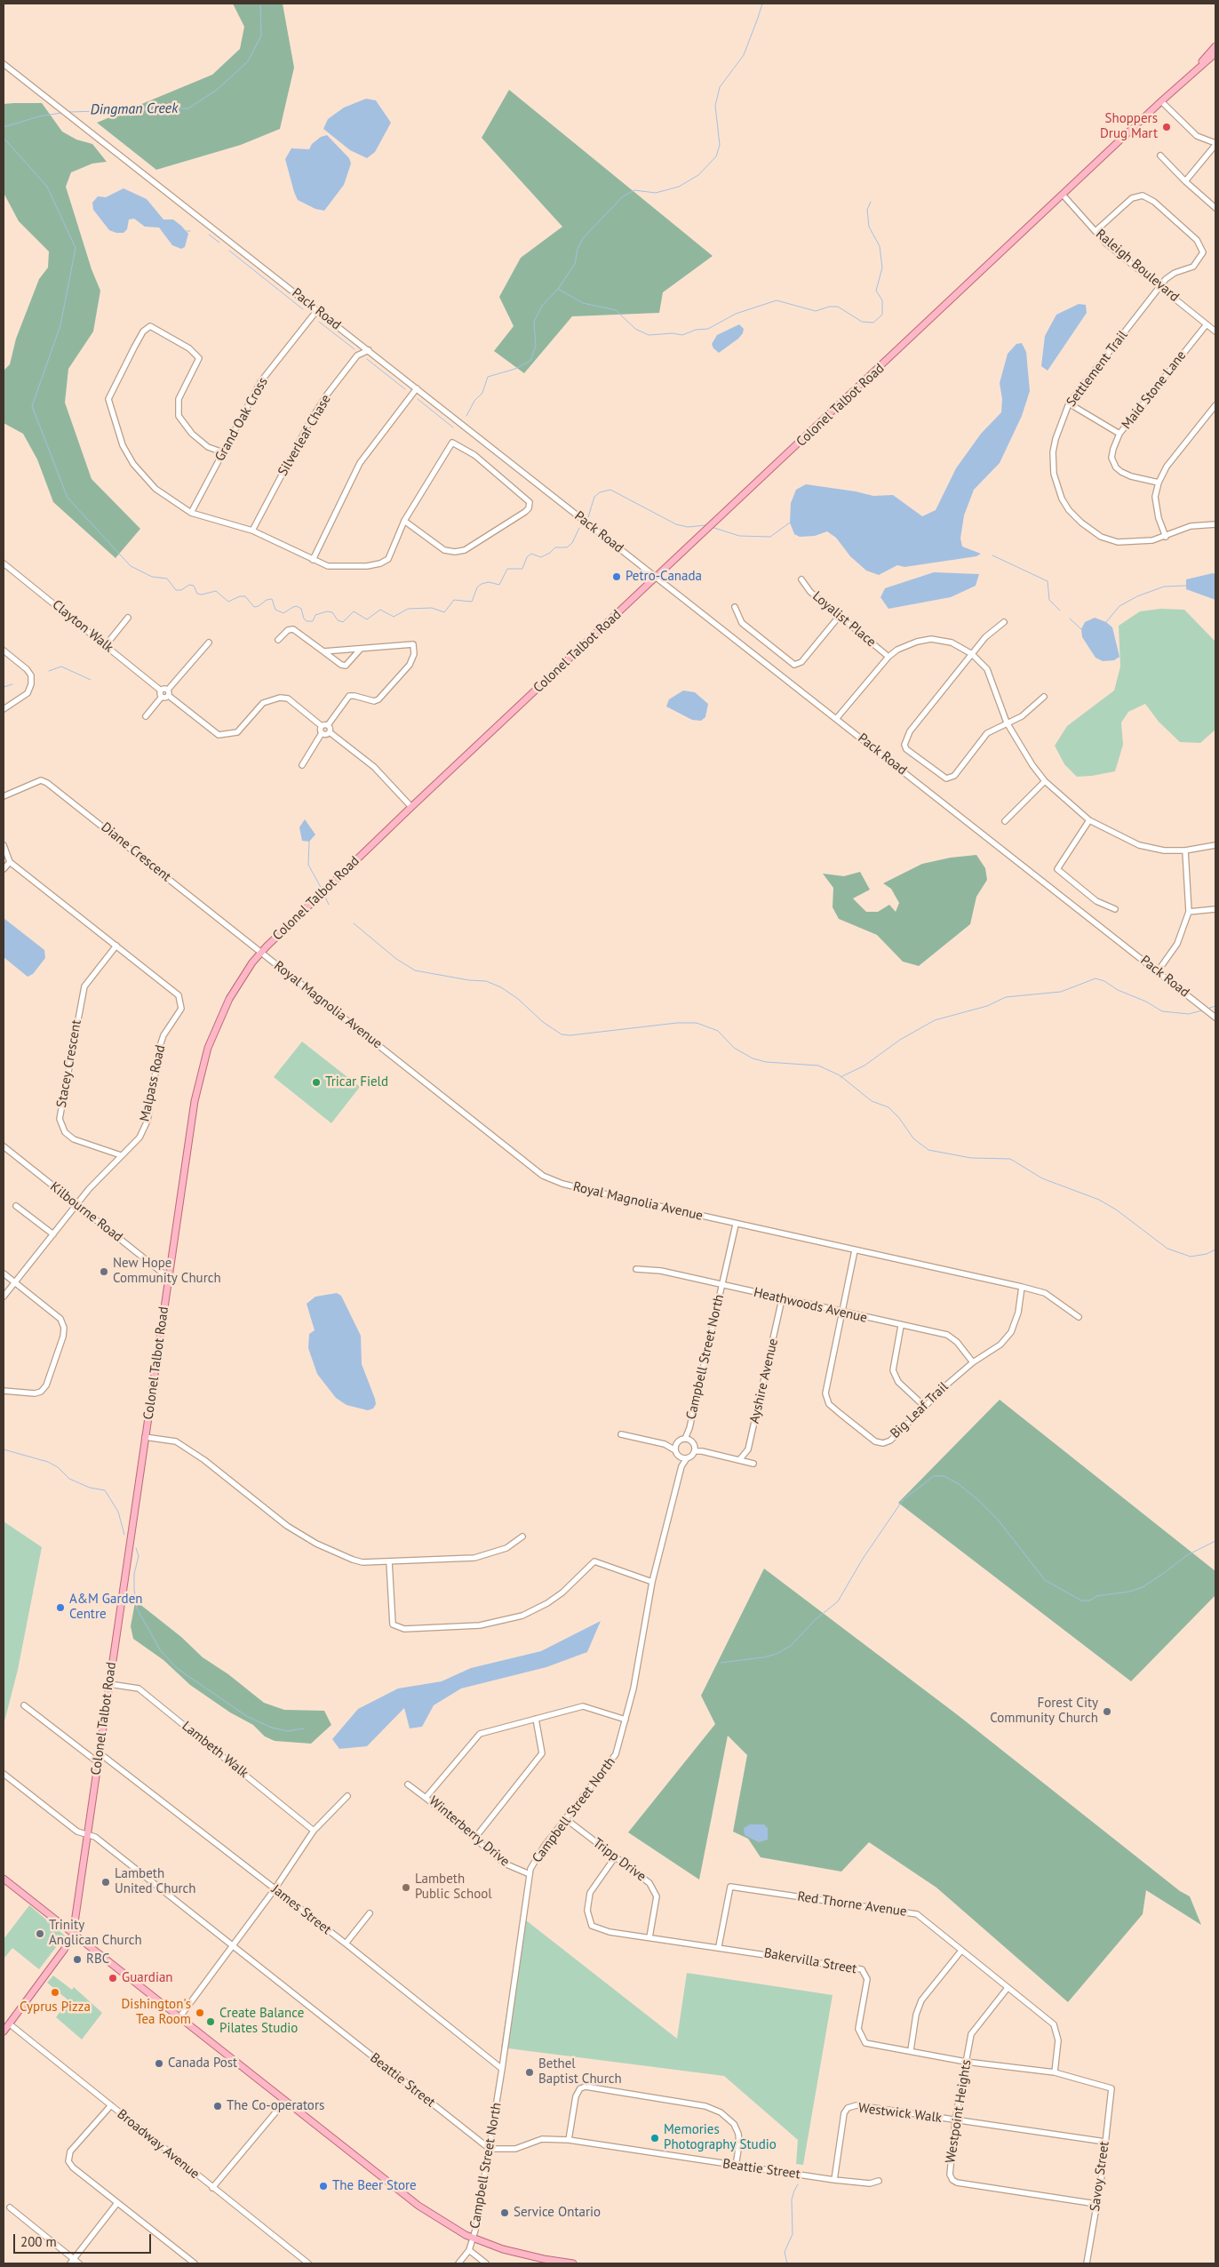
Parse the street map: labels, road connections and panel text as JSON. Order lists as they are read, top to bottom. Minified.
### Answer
{"streets":{"main road":["Colonel Talbot Road"],"street":["Raleigh Boulevard","Pack Road","Settlement Trail","Maid Stone Lane","Grand Oak Cross","Silverleaf Chase","Loyalist Place","Clayton Walk","Diane Crescent","Royal Magnolia Avenue","Stacey Crescent","Malpass Road","Kilbourne Road","Heathwoods Avenue","Campbell Street North","Ayshire Avenue","Big Leaf Trail","Lambeth Walk","Winterberry Drive","Tripp Drive","Red Thorne Avenue","James Street","Bakervilla Street","Beattie Street","Westpoint Heights","Westwick Walk","Broadway Avenue","Savoy Street"]},"crossings":[["Raleigh Boulevard","Settlement Trail"],["Raleigh Boulevard","Maid Stone Lane"],["Raleigh Boulevard","Colonel Talbot Road"],["Pack Road","Colonel Talbot Road"],["Pack Road","Grand Oak Cross"],["Pack Road","Silverleaf Chase"],["Colonel Talbot Road","Diane Crescent"],["Colonel Talbot Road","Royal Magnolia Avenue"],["Colonel Talbot Road","Kilbourne Road"],["Colonel Talbot Road","Lambeth Walk"],["Colonel Talbot Road","James Street"],["Colonel Talbot Road","Beattie Street"],["Colonel Talbot Road","Broadway Avenue"],["Diane Crescent","Royal Magnolia Avenue"],["Royal Magnolia Avenue","Campbell Street North"],["Royal Magnolia Avenue","Big Leaf Trail"],["Stacey Crescent","Malpass Road"],["Malpass Road","Kilbourne Road"],["Heathwoods Avenue","Campbell Street North"],["Heathwoods Avenue","Ayshire Avenue"],["Heathwoods Avenue","Big Leaf Trail"],["Campbell Street North","Winterberry Drive"],["Campbell Street North","Tripp Drive"],["Campbell Street North","James Street"],["Campbell Street North","Beattie Street"],["Tripp Drive","Bakervilla Street"],["Red Thorne Avenue","Bakervilla Street"],["Red Thorne Avenue","Westpoint Heights"],["Bakervilla Street","Westpoint Heights"],["Bakervilla Street","Savoy Street"],["Beattie Street","Westwick Walk"],["Westpoint Heights","Westwick Walk"],["Westpoint Heights","Savoy Street"],["Westwick Walk","Savoy Street"]],"water":["Dingman Creek"],"places":["Shoppers Drug Mart","Petro-Canada","Tricar Field","New Hope Community Church","A&M Garden Centre","Forest City Community Church","Lambeth United Church","Lambeth Public School","Trinity Anglican Church","RBC","Guardian","Cyprus Pizza","Dishington's Tea Room","Create Balance Pilates Studio","Canada Post","Bethel Baptist Church","The Co-operators","Memories Photography Studio","The Beer Store","Service Ontario"],"scale_bar":"200 m"}
